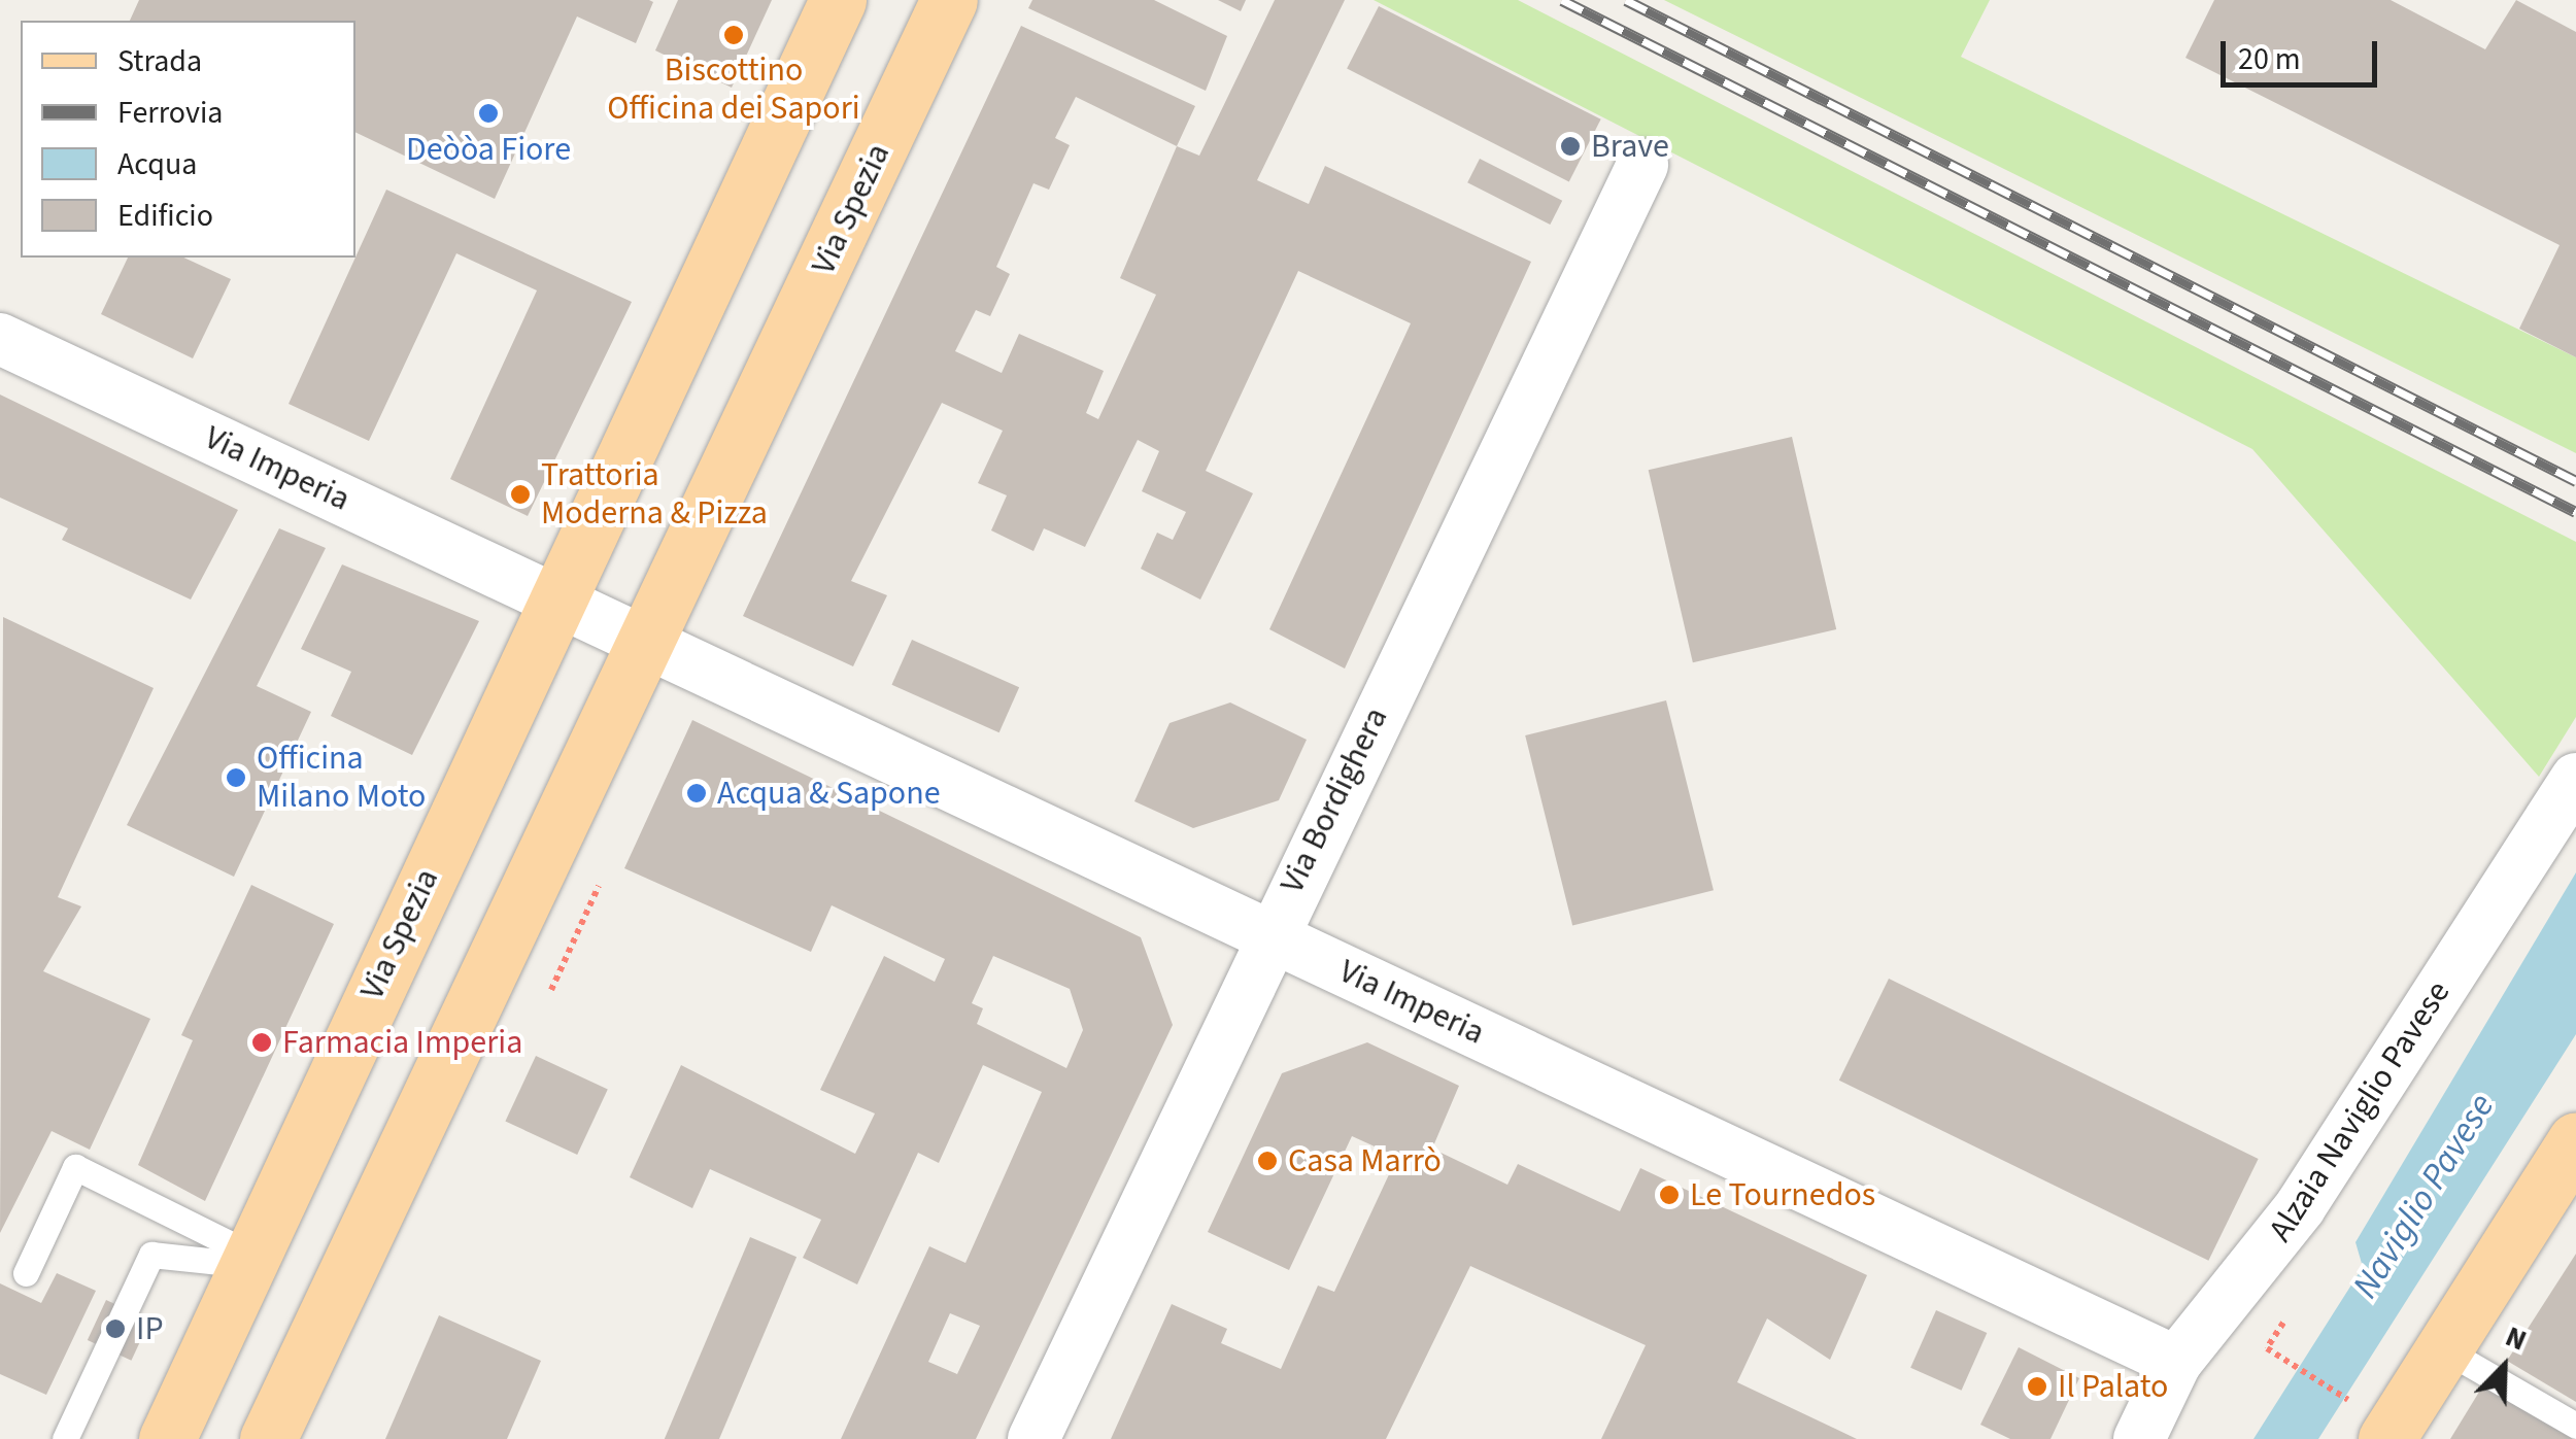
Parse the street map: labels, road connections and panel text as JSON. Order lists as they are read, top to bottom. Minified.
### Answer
{"streets":{"main road":["Via Spezia"],"street":["Via Imperia","Via Bordighera","Alzaia Naviglio Pavese"]},"crossings":[["Via Spezia","Via Imperia"],["Via Imperia","Via Bordighera"],["Via Imperia","Alzaia Naviglio Pavese"]],"water":["Naviglio Pavese"],"places":["Biscottino Officina dei Sapori","Deòòa Fiore","Brave","Trattoria Moderna & Pizza","Officina Milano Moto","Acqua & Sapone","Farmacia Imperia","Casa Marrò","Le Tournedos","IP","Il Palato"],"legend":["Strada","Ferrovia","Acqua","Edificio"],"scale_bar":"20 m","north":"top right"}
